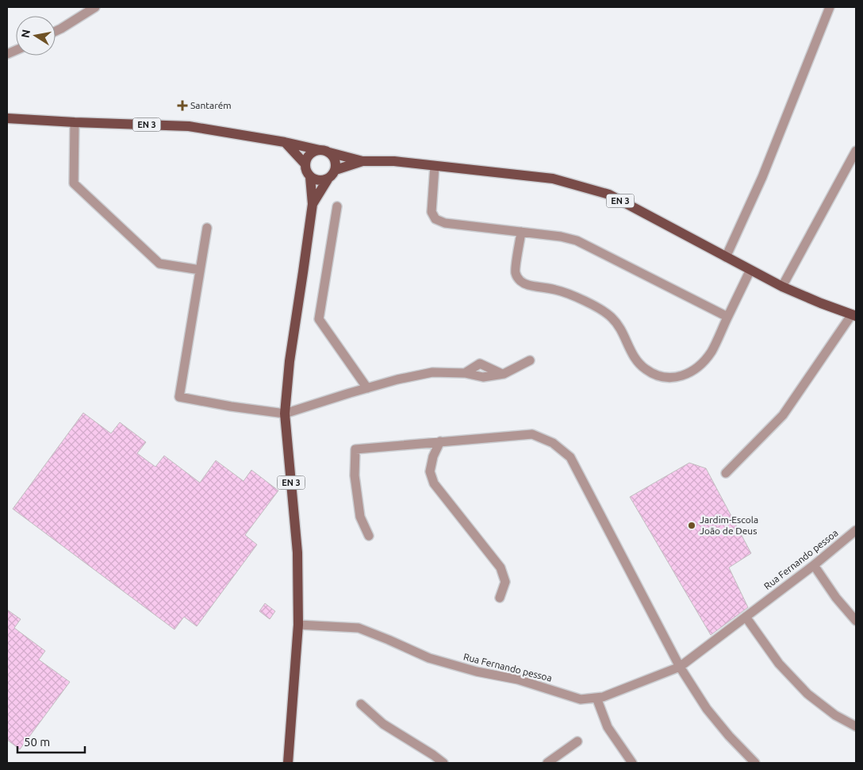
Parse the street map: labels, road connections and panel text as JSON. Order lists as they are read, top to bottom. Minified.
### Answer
{"streets":{"main road":["EN 3"],"street":["Rua Fernando pessoa"]},"crossings":[["EN 3","Rua Fernando pessoa"]],"places":{"health":["Santarém"],"other":["Jardim-Escola João de Deus"]},"scale_bar":"50 m","north":"left"}
